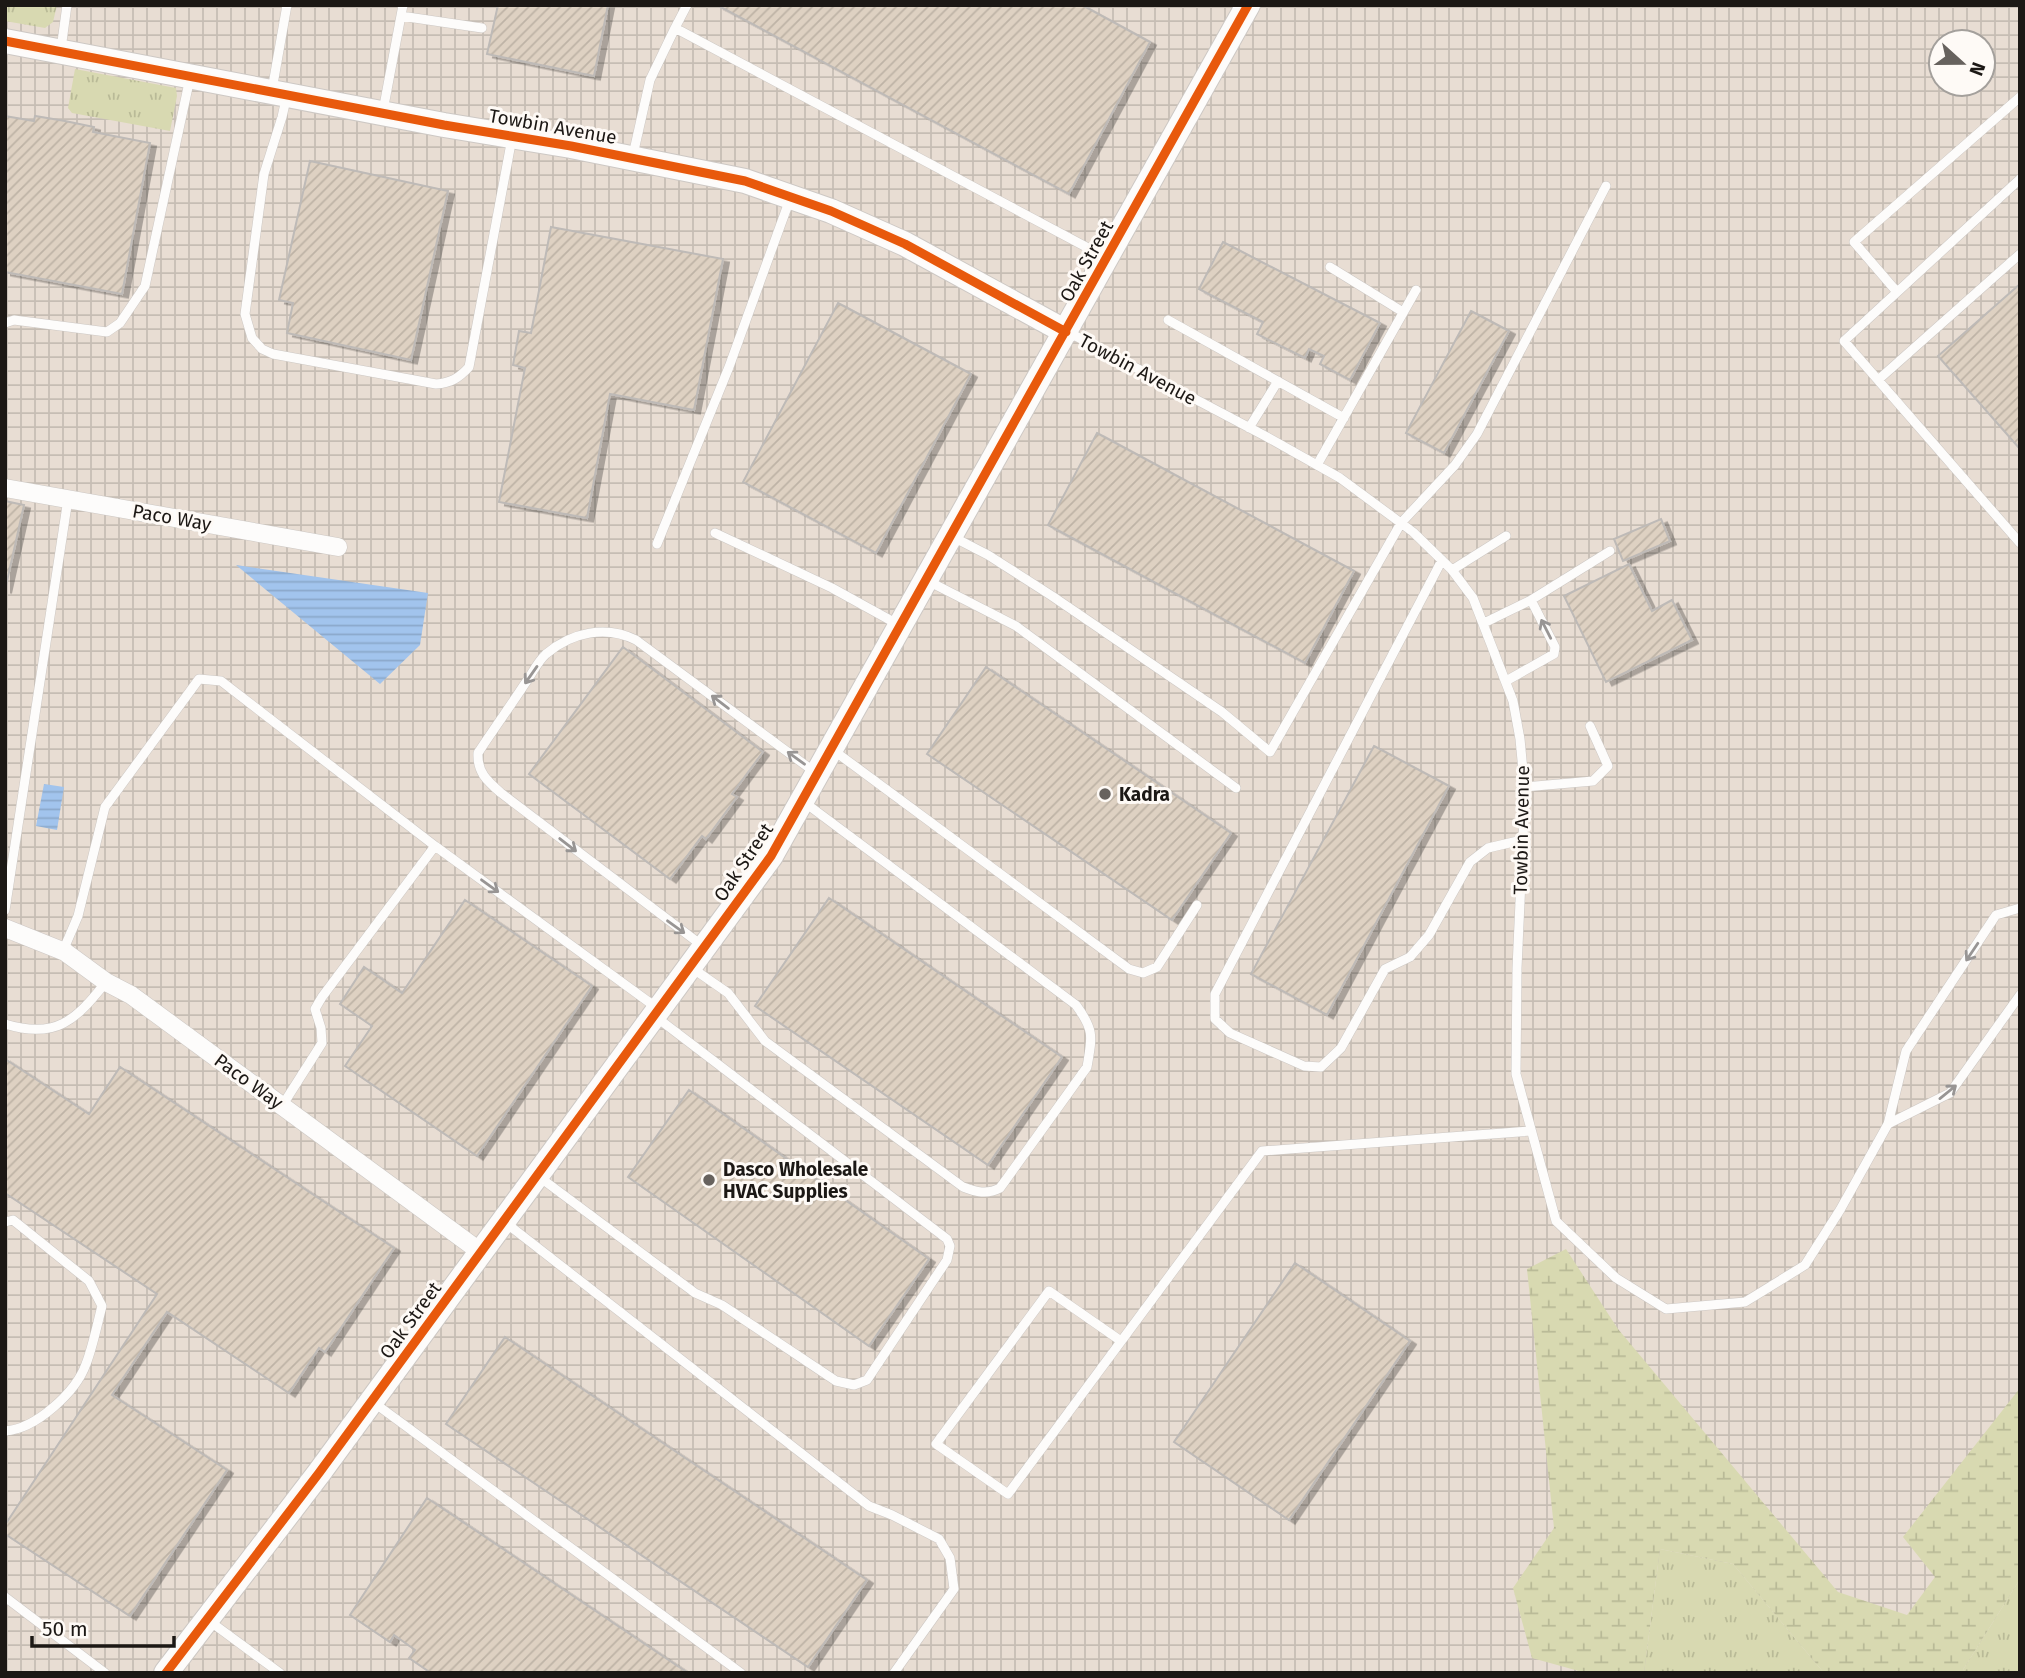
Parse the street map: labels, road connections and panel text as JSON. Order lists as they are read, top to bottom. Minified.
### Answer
{"streets":{"street":["Towbin Avenue","Oak Street","Paco Way"]},"crossings":[["Towbin Avenue","Oak Street"],["Oak Street","Paco Way"]],"places":["Kadra","Dasco Wholesale HVAC Supplies"],"scale_bar":"50 m","north":"right"}
